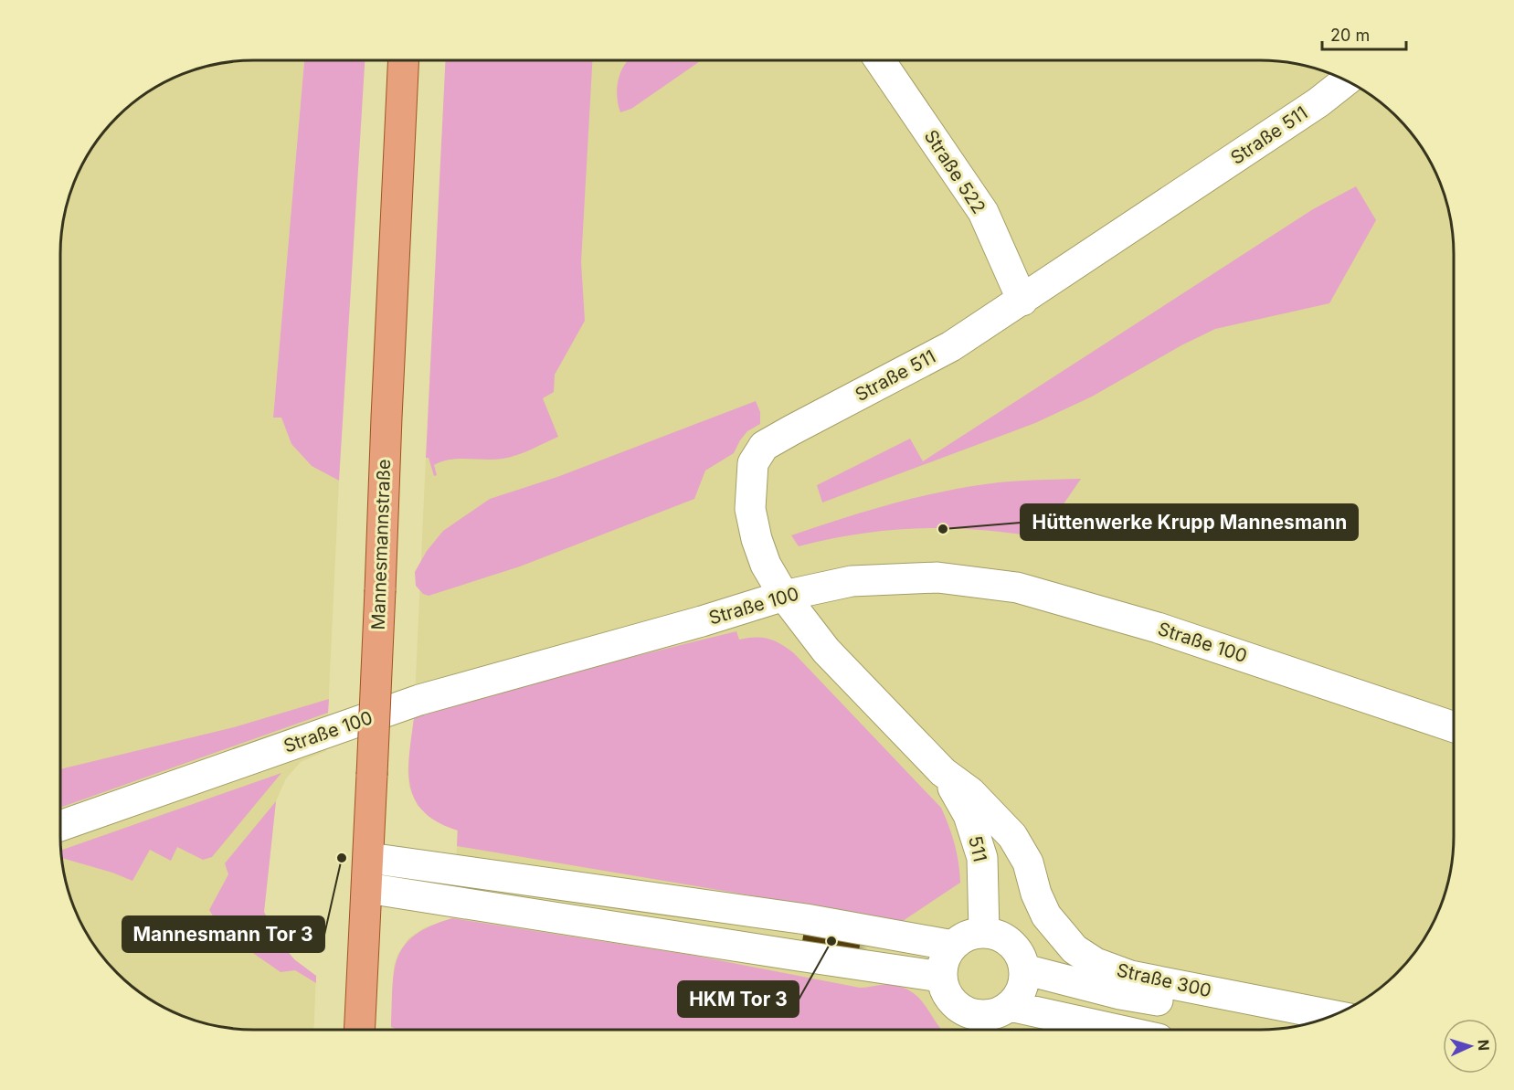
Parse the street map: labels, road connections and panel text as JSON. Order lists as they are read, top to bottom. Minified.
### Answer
{"streets":{"main road":["Mannesmannstraße"],"street":["Straße 511","Straße 522","Straße 100","511","Straße 300"]},"crossings":[["Straße 511","Straße 522"],["Straße 511","Straße 100"],["Straße 511","511"],["Straße 511","Straße 300"],["511","Straße 300"]],"places":["Hüttenwerke Krupp Mannesmann","Mannesmann Tor 3","HKM Tor 3"],"scale_bar":"20 m","north":"right"}
